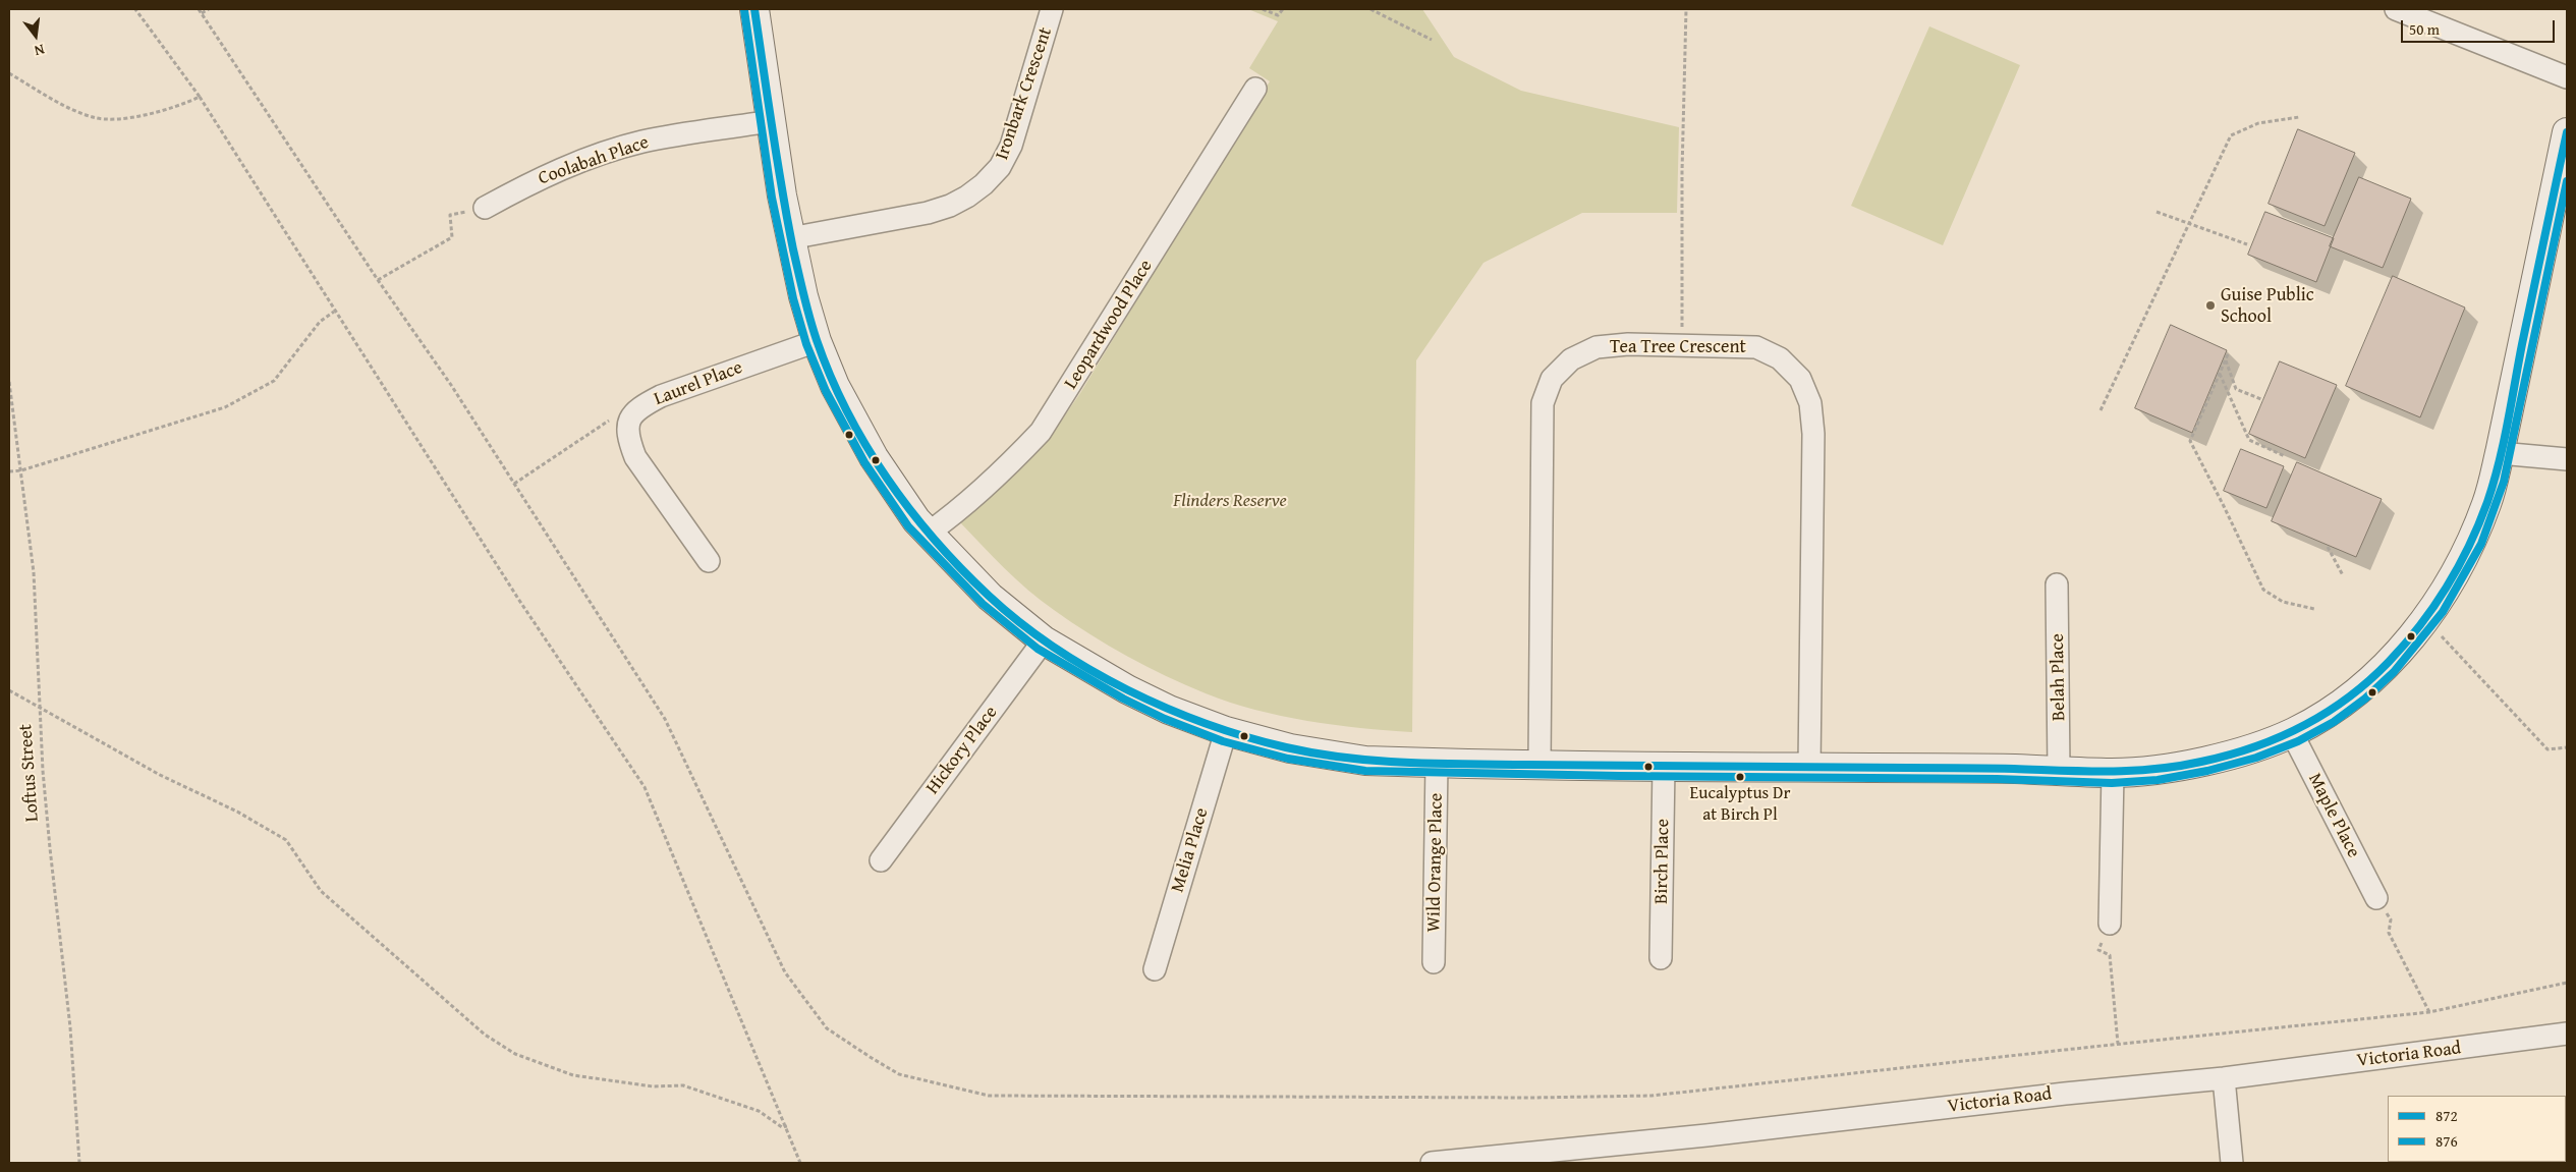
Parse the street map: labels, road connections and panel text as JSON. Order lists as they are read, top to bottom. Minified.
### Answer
{"streets":{"street":["Ironbark Crescent","Coolabah Place","Leopardwood Place","Tea Tree Crescent","Laurel Place","Belah Place","Hickory Place","Maple Place","Melia Place","Birch Place","Wild Orange Place","Victoria Road"],"path":["Loftus Street"]},"parks":["Flinders Reserve"],"places":["Guise Public School","Eucalyptus Dr at Birch Pl"],"lines":["transit line 872","transit line 876"],"legend":["872","876"],"scale_bar":"50 m","north":"bottom"}
